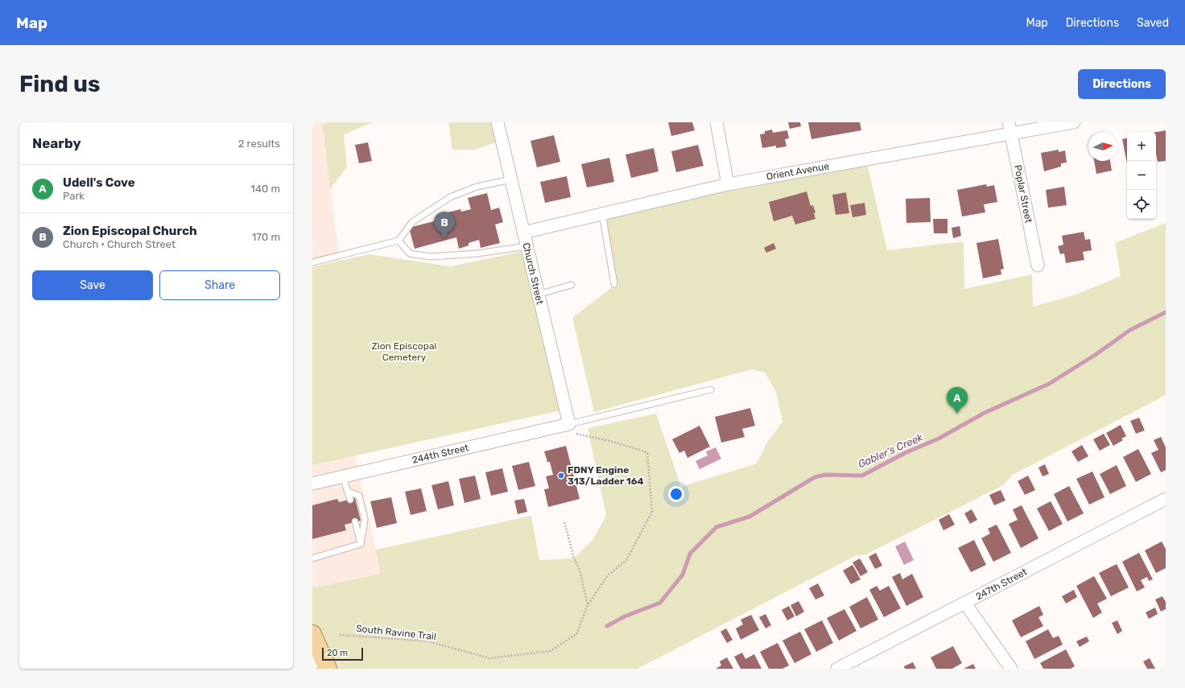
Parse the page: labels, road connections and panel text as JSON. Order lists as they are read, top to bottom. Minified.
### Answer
{"streets":{"street":["Orient Avenue","Poplar Street","Church Street","244th Street","247th Street"],"path":["South Ravine Trail"]},"crossings":[["Orient Avenue","Poplar Street"],["Orient Avenue","Church Street"],["Church Street","244th Street"],["Church Street","South Ravine Trail"],["244th Street","South Ravine Trail"]],"water":["Gabler’s Creek"],"parks":["Zion Episcopal Cemetery"],"places":["FDNY Engine 313/Ladder 164"],"scale_bar":"20 m","north":"right","page":{"header":"Map","nav":["Map","Directions","Saved"],"buttons":["Directions",["Save","Share"]],"title":"Find us","heading":["Nearby","2 results"],"map_buttons":["+","−"],"list":[{"mark":"A","name":"Udell's Cove","note":"Park","value":"140 m"},{"mark":"B","name":"Zion Episcopal Church","note":"Church · Church Street","value":"170 m"}],"pins":["B","A"],"scale":"20 m"}}
